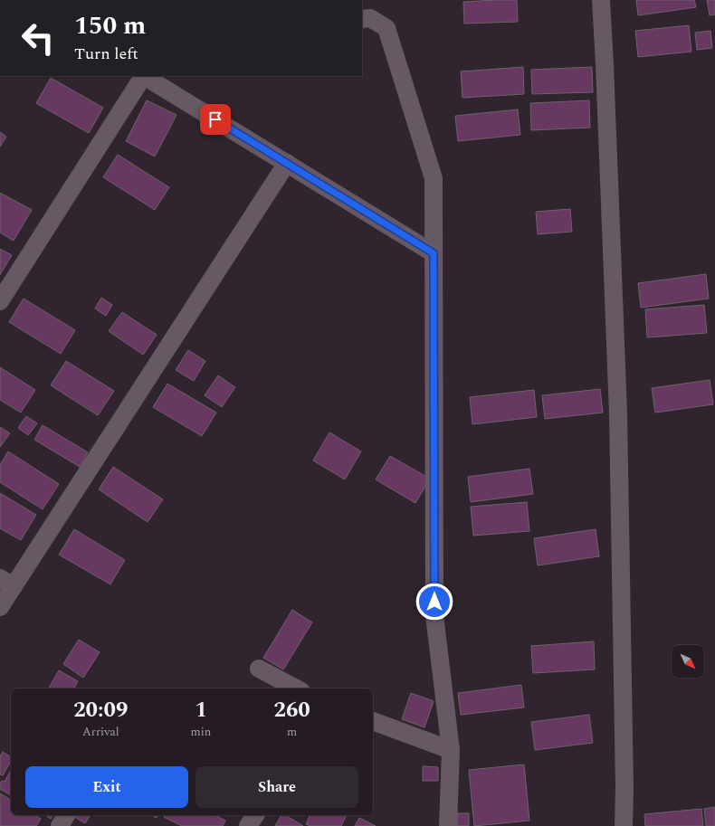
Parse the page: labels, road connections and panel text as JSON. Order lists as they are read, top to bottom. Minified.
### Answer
{"north":"bottom right","page":{"turn":["150 m","Turn left"],"eta":["20:09","Arrival","1","min","260","m"],"buttons":["Exit","Share"]}}
